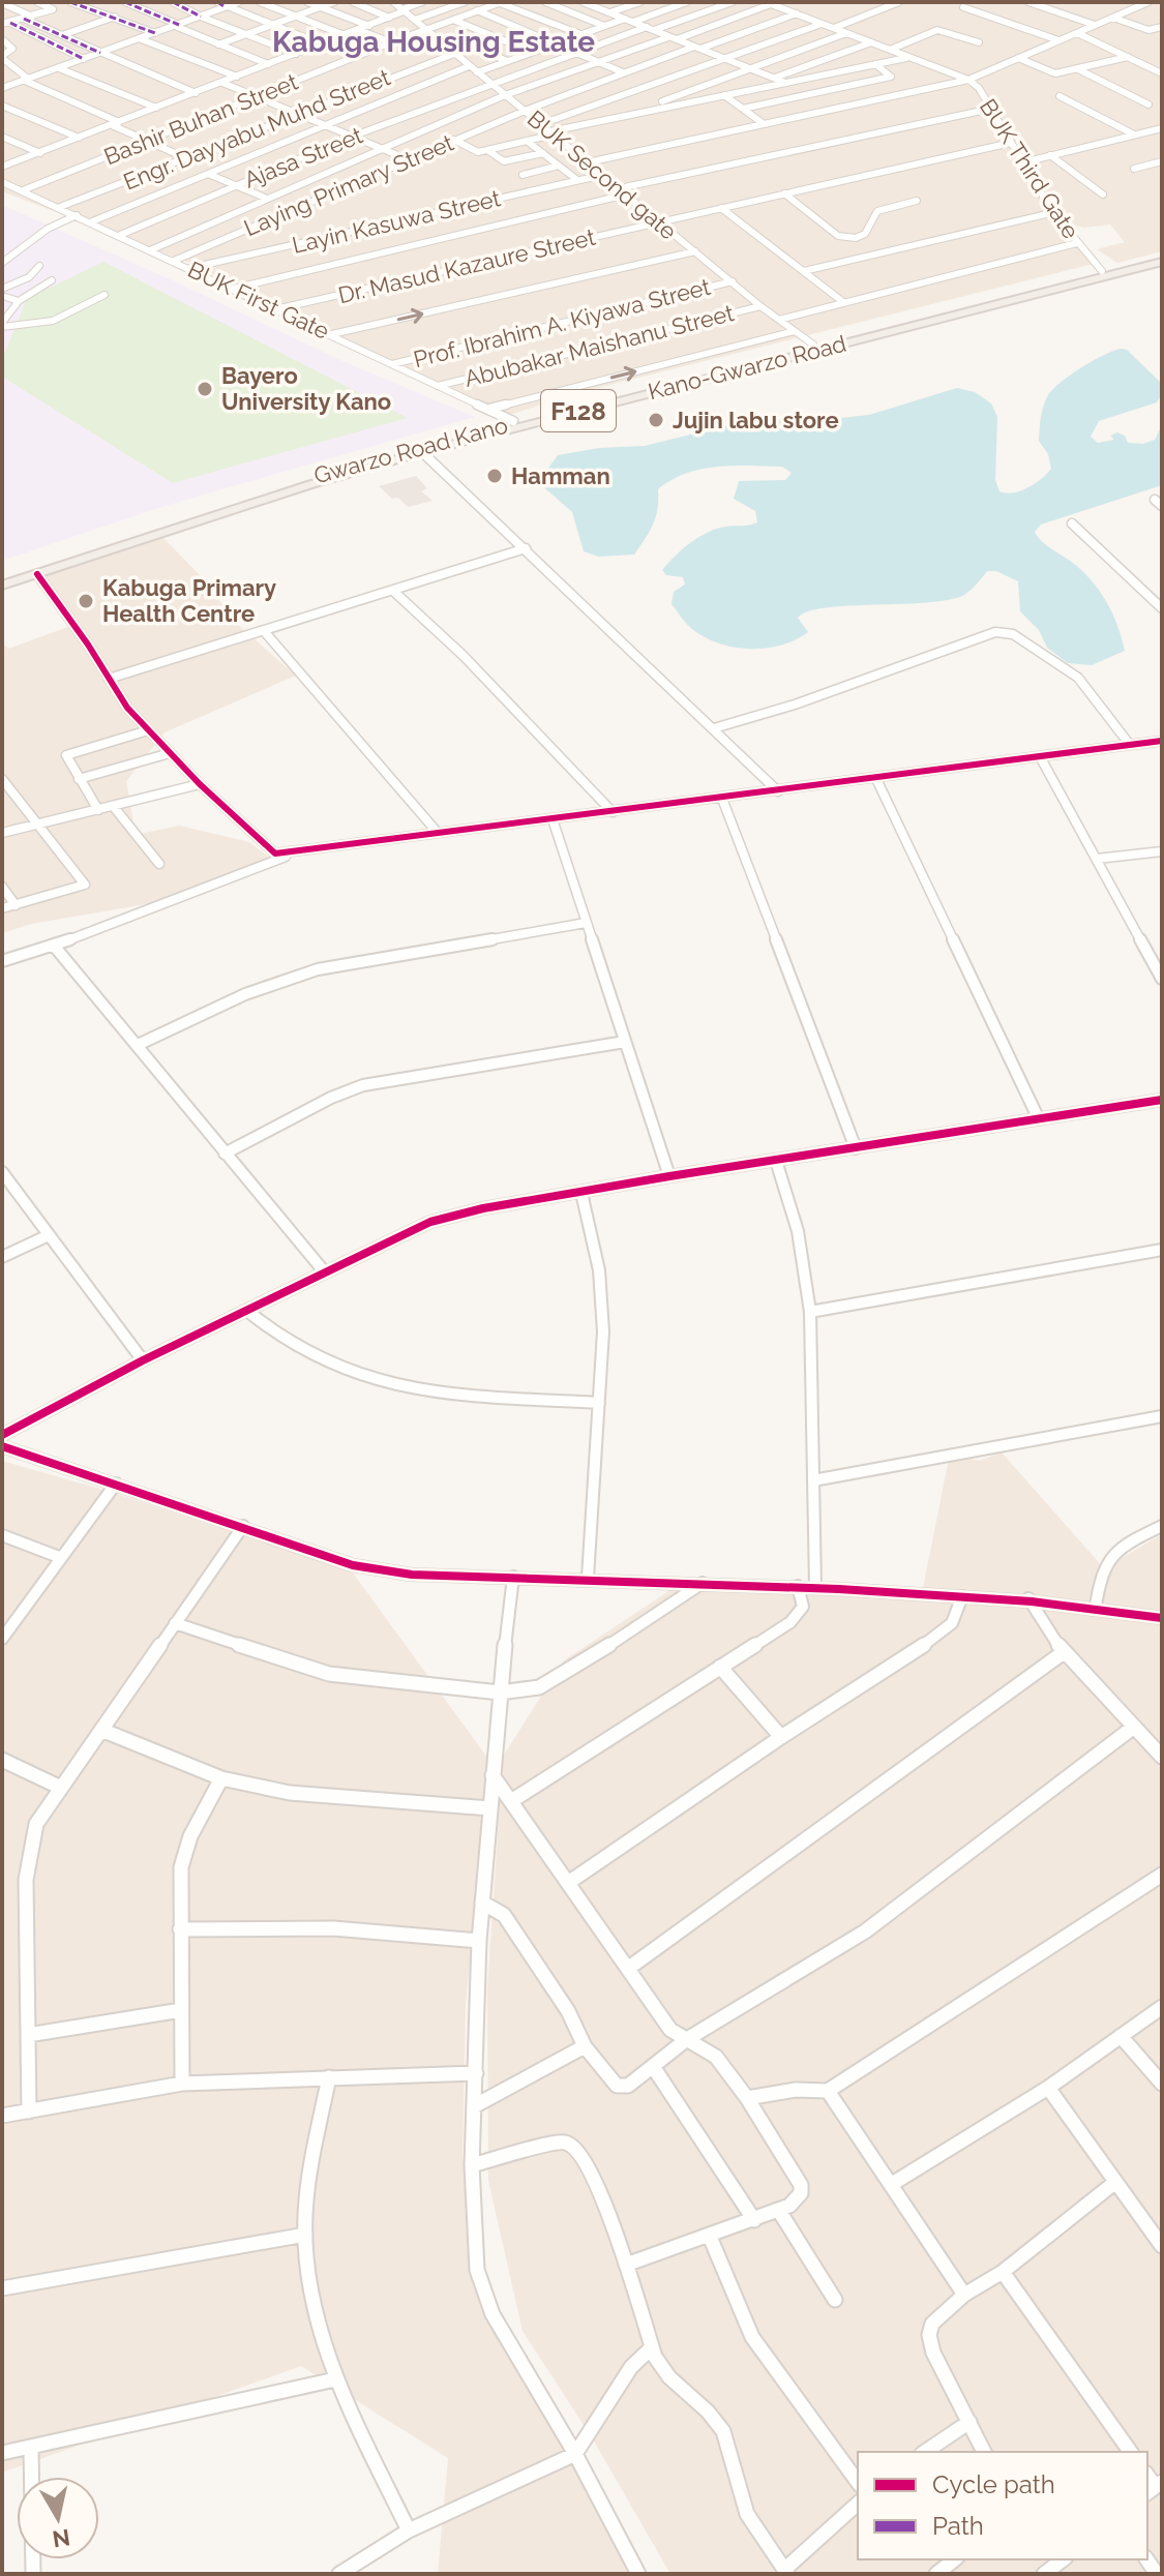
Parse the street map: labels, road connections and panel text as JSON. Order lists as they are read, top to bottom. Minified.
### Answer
{"streets":{"main road":["Kano-Gwarzo Road","F128","Gwarzo Road Kano"],"street":["Bashir Buhan Street","Engr. Dayyabu Muhd Street","Ajasa Street","BUK Third Gate","BUK Second gate","Laying Primary Street","Layin Kasuwa Street","Dr. Masud Kazaure Street","BUK First Gate","Prof. Ibrahim A. Kiyawa Street","Abubakar Maishanu Street"]},"crossings":[["Bashir Buhan Street","BUK Second gate"],["Bashir Buhan Street","BUK First Gate"],["Engr. Dayyabu Muhd Street","BUK Second gate"],["Engr. Dayyabu Muhd Street","BUK First Gate"],["Ajasa Street","BUK Second gate"],["Ajasa Street","BUK First Gate"],["BUK Third Gate","Laying Primary Street"],["BUK Third Gate","Dr. Masud Kazaure Street"],["BUK Third Gate","Gwarzo Road Kano"],["BUK Second gate","Laying Primary Street"],["BUK Second gate","Layin Kasuwa Street"],["BUK Second gate","Dr. Masud Kazaure Street"],["BUK Second gate","Prof. Ibrahim A. Kiyawa Street"],["BUK Second gate","Abubakar Maishanu Street"],["BUK Second gate","Gwarzo Road Kano"],["Laying Primary Street","BUK First Gate"],["Layin Kasuwa Street","BUK First Gate"],["Dr. Masud Kazaure Street","BUK First Gate"],["BUK First Gate","Prof. Ibrahim A. Kiyawa Street"],["BUK First Gate","Abubakar Maishanu Street"],["BUK First Gate","Gwarzo Road Kano"],["Kano-Gwarzo Road","Gwarzo Road Kano"]],"districts":["Kabuga Housing Estate"],"places":["Bayero University Kano","Jujin labu store","Hamman","Kabuga Primary Health Centre"],"legend":["Cycle path","Path"],"north":"bottom"}
